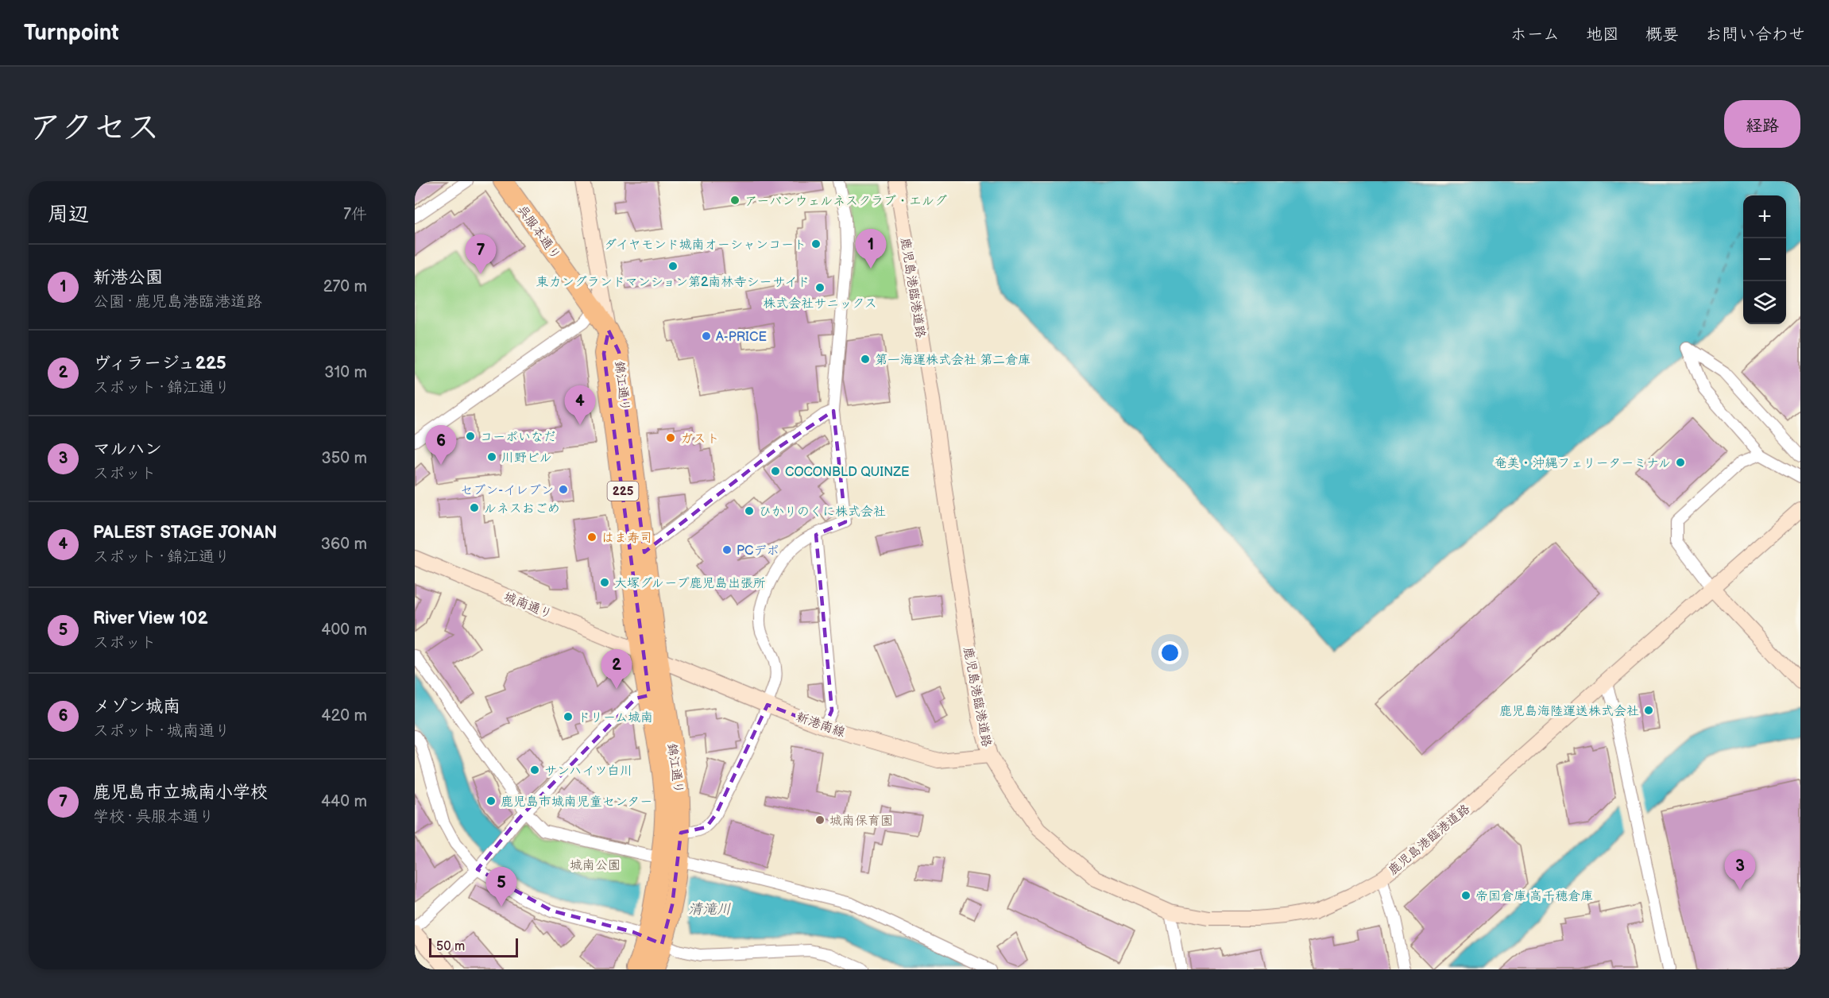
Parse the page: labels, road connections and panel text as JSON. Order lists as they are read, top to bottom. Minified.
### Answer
{"streets":{"highway":["呉服本通り","錦江通り","225"],"street":["鹿児島港臨港道路","城南通り","新港南線"]},"crossings":[["呉服本通り","錦江通り"],["鹿児島港臨港道路","新港南線"],["錦江通り","城南通り"],["錦江通り","新港南線"],["城南通り","新港南線"]],"water":["清滝川"],"parks":["城南公園"],"places":["アーバンウェルネスクラブ・エルグ","ダイヤモンド城南オーシャンコート","東カングランドマンション第2南林寺シーサイド","株式会社サニックス","A-PRICE","第一海運株式会社 第二倉庫","コーポいなだ","ガスト","川野ビル","奄美・沖縄フェリーターミナル","COCONBLD QUINZE","セブン-イレブン","ルネスおごめ","ひかりのくに株式会社","はま寿司","PCデポ","大塚グループ鹿児島出張所","鹿児島海陸運送株式会社","ドリーム城南","サンハイツ白川","鹿児島市城南児童センター","城南保育園","帝国倉庫 高千穂倉庫"],"scale_bar":"50 m","page":{"header":"Turnpoint","nav":["ホーム","地図","概要","お問い合わせ"],"title":"アクセス","buttons":"経路","heading":["周辺","7件"],"map_buttons":["+","−"],"pins":["1","7","4","6","2","3","5"],"list":[{"mark":"1","name":"新港公園","note":"公園 · 鹿児島港臨港道路","value":"270 m"},{"mark":"2","name":"ヴィラージュ225","note":"スポット · 錦江通り","value":"310 m"},{"mark":"3","name":"マルハン","note":"スポット","value":"350 m"},{"mark":"4","name":"PALEST STAGE JONAN","note":"スポット · 錦江通り","value":"360 m"},{"mark":"5","name":"River View 102","note":"スポット","value":"400 m"},{"mark":"6","name":"メゾン城南","note":"スポット · 城南通り","value":"420 m"},{"mark":"7","name":"鹿児島市立城南小学校","note":"学校 · 呉服本通り","value":"440 m"}],"scale":"50 m"}}
